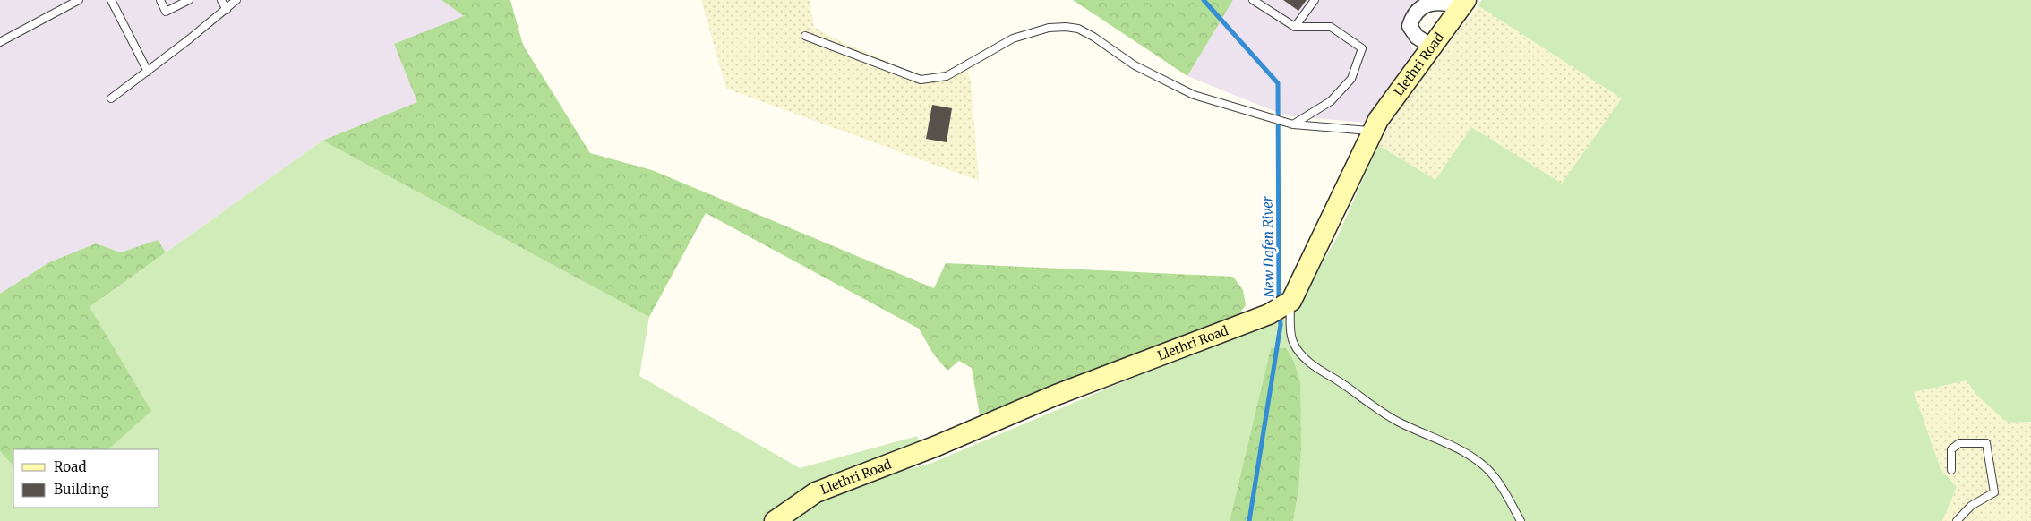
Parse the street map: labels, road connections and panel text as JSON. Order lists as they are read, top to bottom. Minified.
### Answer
{"streets":{"street":["Llethri Road"]},"water":["New Dafen River"],"legend":["Road","Building"]}
